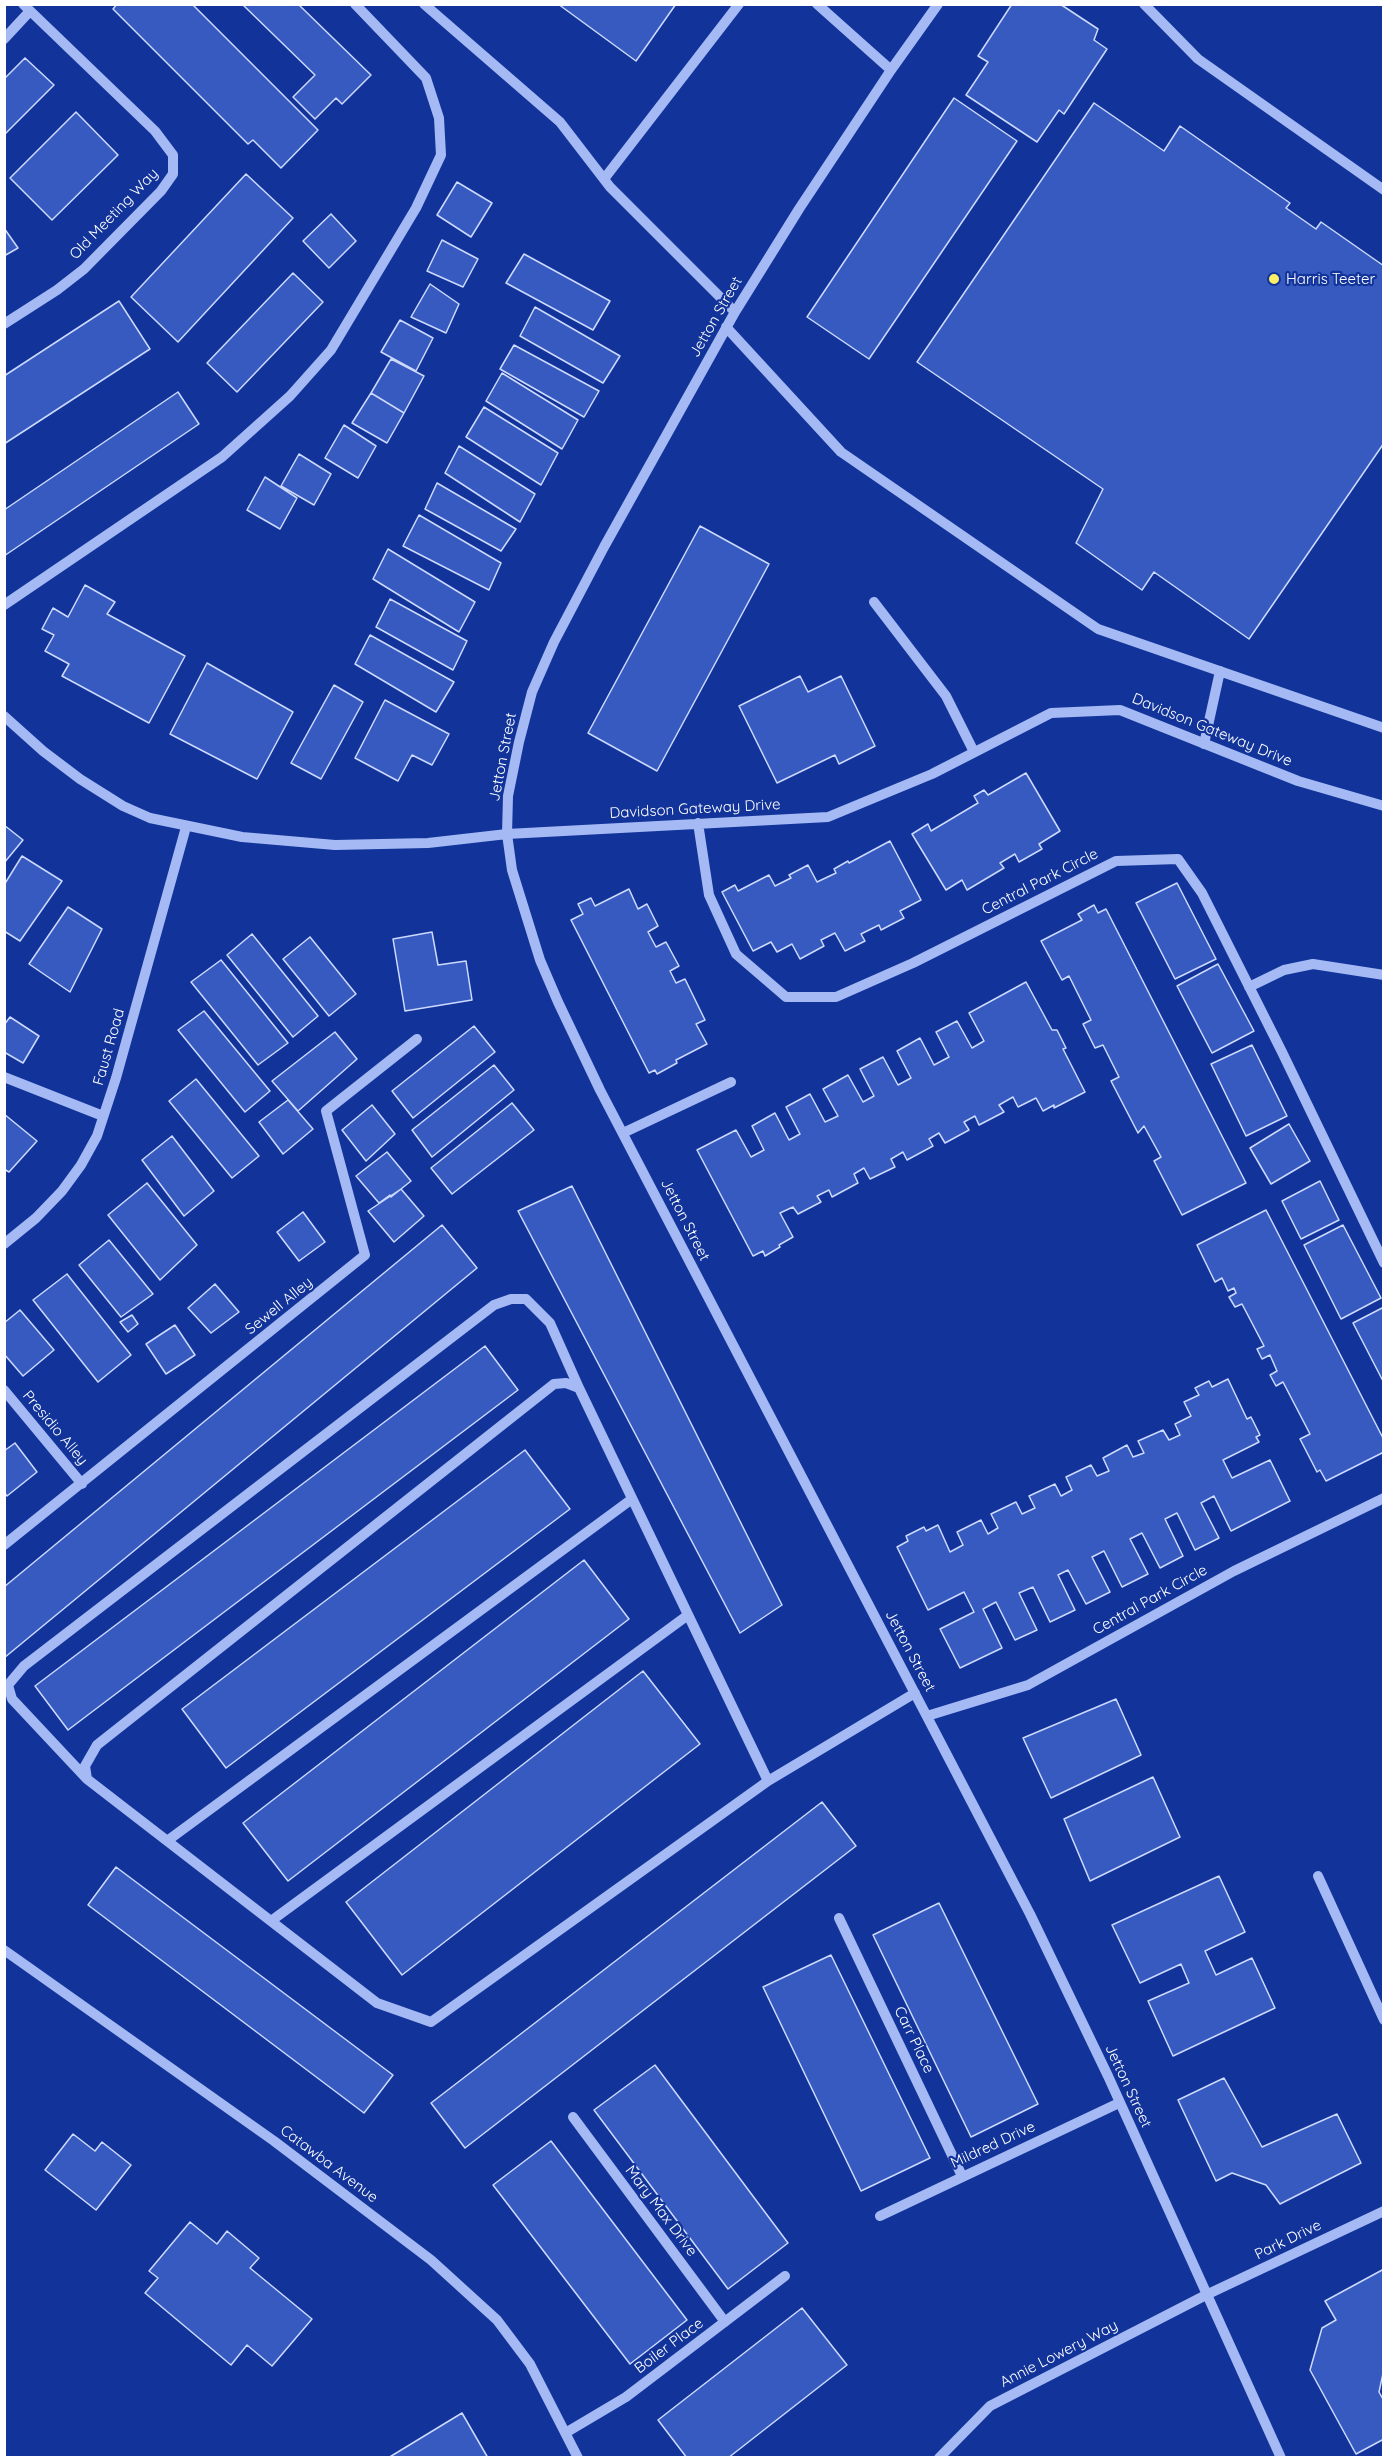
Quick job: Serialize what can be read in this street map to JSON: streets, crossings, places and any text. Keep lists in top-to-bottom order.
{
  "streets": {
    "street": [
      "Old Meeting Way",
      "Jetton Street",
      "Davidson Gateway Drive",
      "Central Park Circle",
      "Faust Road",
      "Sewell Alley",
      "Presidio Alley",
      "Carr Place",
      "Mildred Drive",
      "Catawba Avenue",
      "Mary Max Drive",
      "Park Drive",
      "Boiler Place",
      "Annie Lowery Way"
    ]
  },
  "crossings": [
    ["Jetton Street", "Davidson Gateway Drive"],
    ["Jetton Street", "Central Park Circle"],
    ["Jetton Street", "Mildred Drive"],
    ["Jetton Street", "Park Drive"],
    ["Jetton Street", "Annie Lowery Way"],
    ["Davidson Gateway Drive", "Central Park Circle"],
    ["Davidson Gateway Drive", "Faust Road"],
    ["Sewell Alley", "Presidio Alley"],
    ["Carr Place", "Mildred Drive"],
    ["Catawba Avenue", "Boiler Place"],
    ["Mary Max Drive", "Boiler Place"],
    ["Park Drive", "Annie Lowery Way"]
  ],
  "places": ["Harris Teeter"]
}
